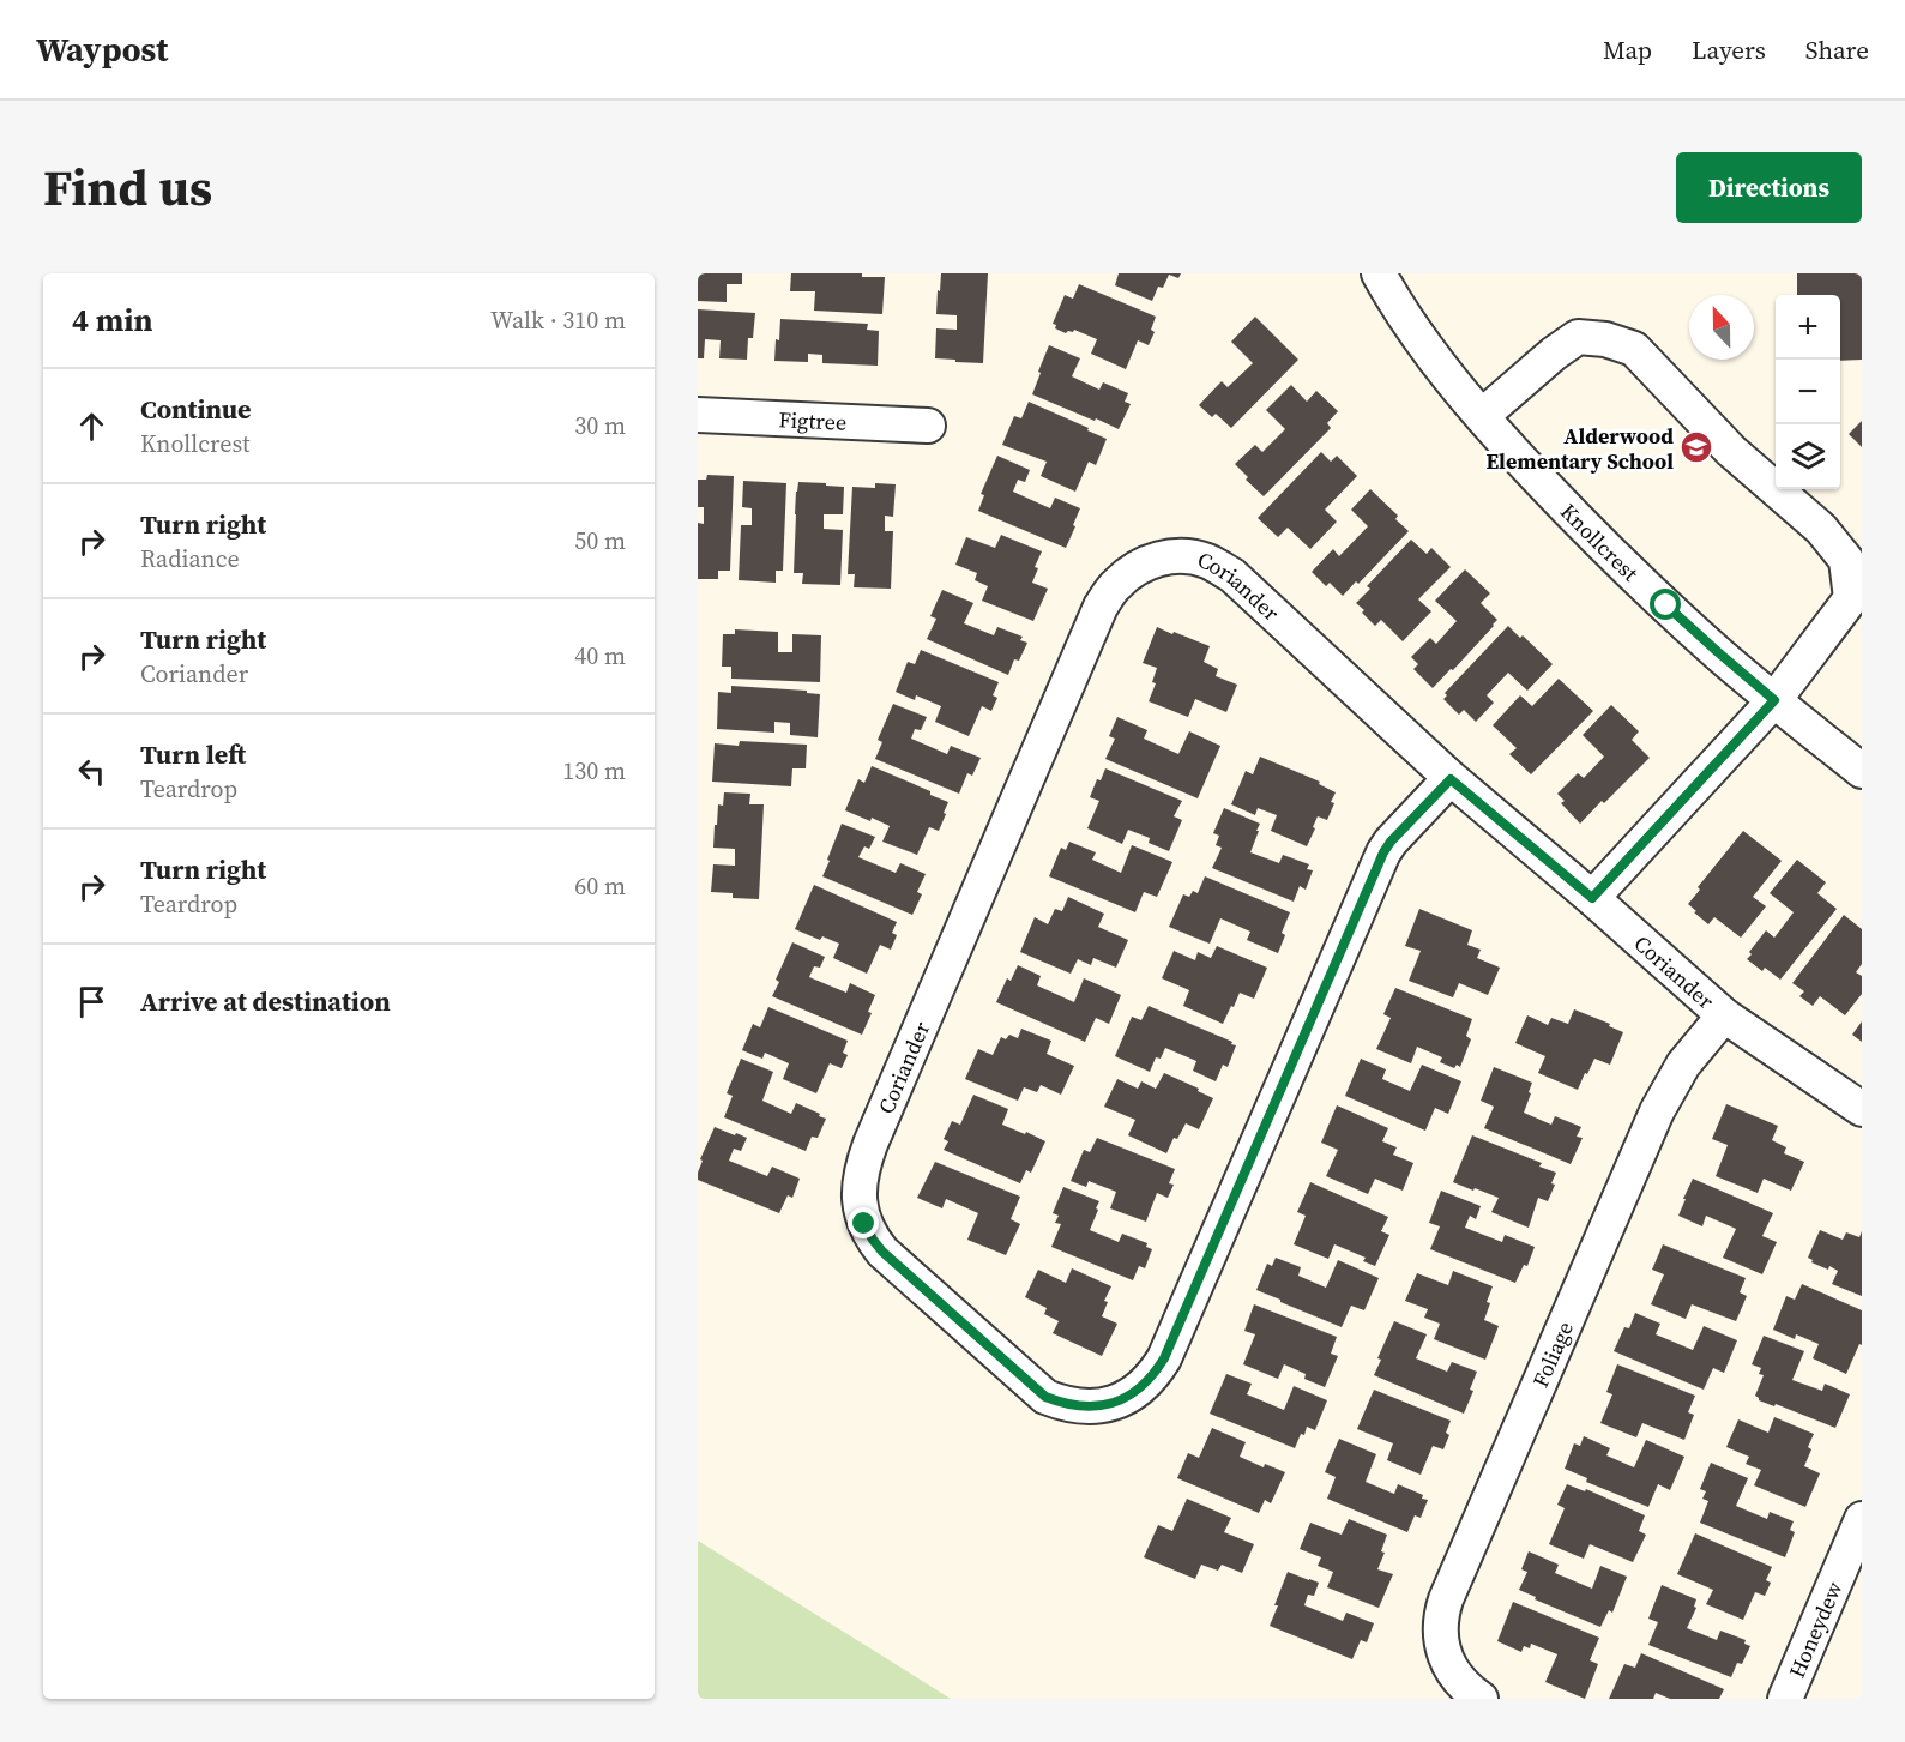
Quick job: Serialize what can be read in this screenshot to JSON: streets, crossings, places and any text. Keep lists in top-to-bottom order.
{
  "streets": {
    "street": [
      "Figtree",
      "Knollcrest",
      "Coriander",
      "Foliage",
      "Honeydew"
    ]
  },
  "crossings": [
    ["Coriander", "Foliage"]
  ],
  "places": {
    "school or university": ["Alderwood Elementary School"]
  },
  "north": "top",
  "page": {
    "header": "Waypost",
    "nav": ["Map", "Layers", "Share"],
    "title": "Find us",
    "buttons": "Directions",
    "heading": ["4 min", "Walk · 310 m"],
    "map_buttons": ["+", "−"],
    "list": [
      ["Continue", "Knollcrest", "30 m"],
      ["Turn right", "Radiance", "50 m"],
      ["Turn right", "Coriander", "40 m"],
      ["Turn left", "Teardrop", "130 m"],
      ["Turn right", "Teardrop", "60 m"],
      "Arrive at destination"
    ]
  }
}
